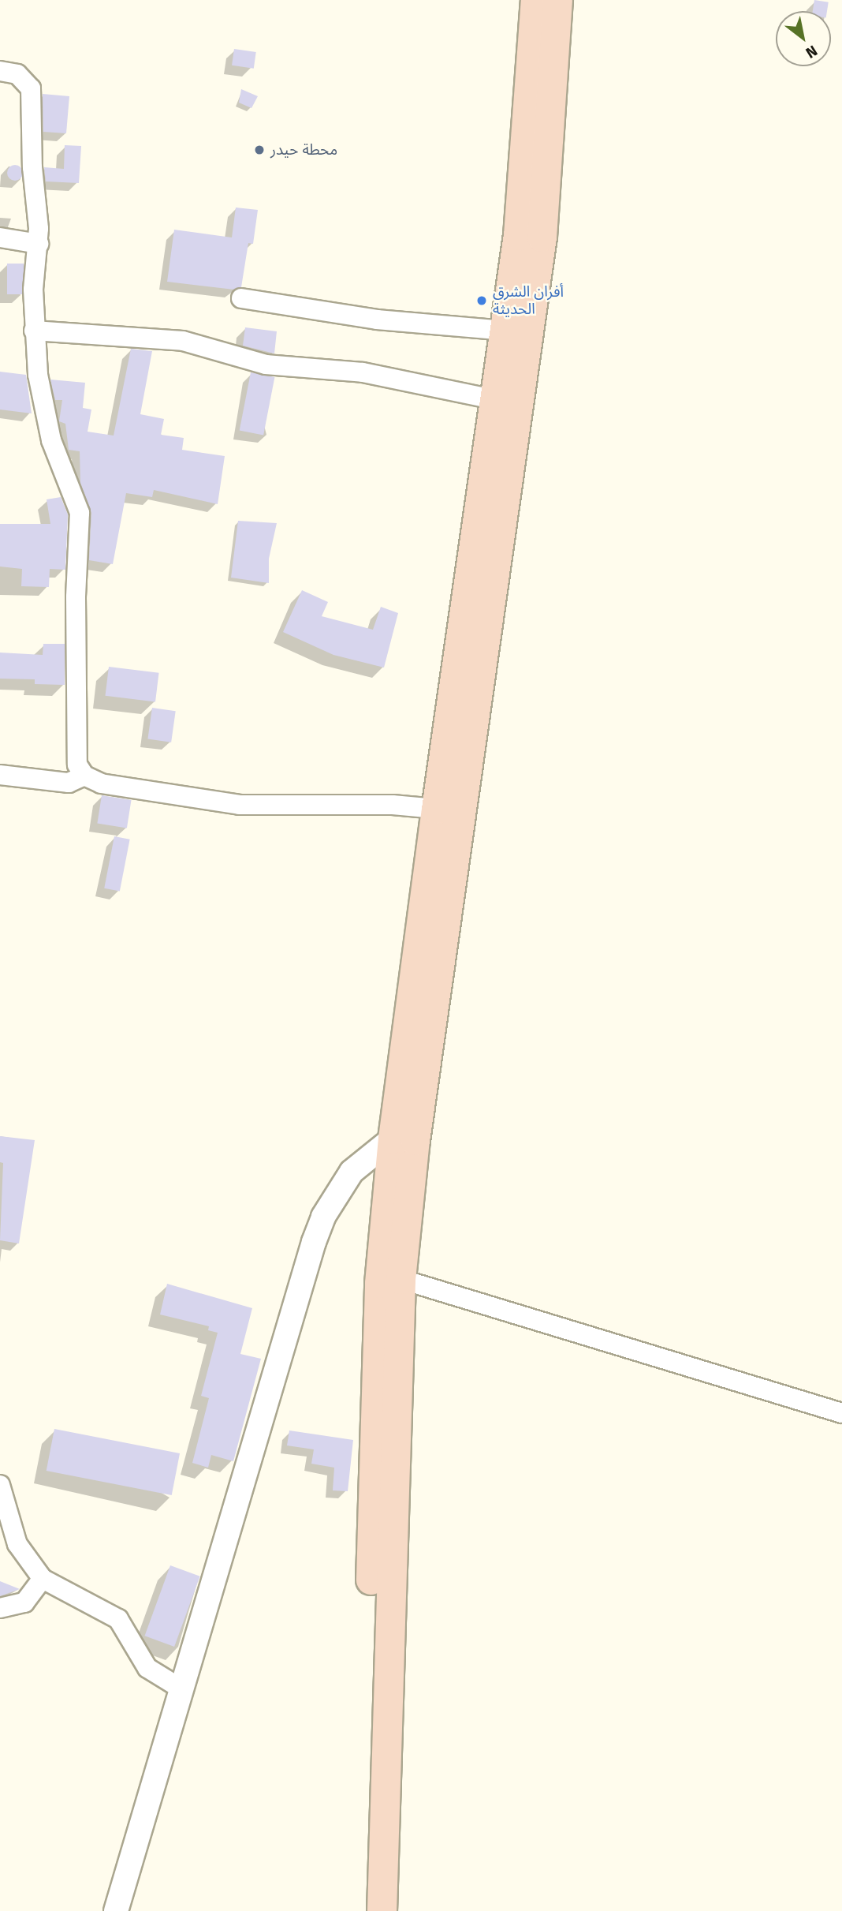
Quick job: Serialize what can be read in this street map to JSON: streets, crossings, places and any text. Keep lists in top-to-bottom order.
{
  "places": ["محطة حيدر", "أفران الشرق الحديثة"],
  "north": "bottom right"
}
